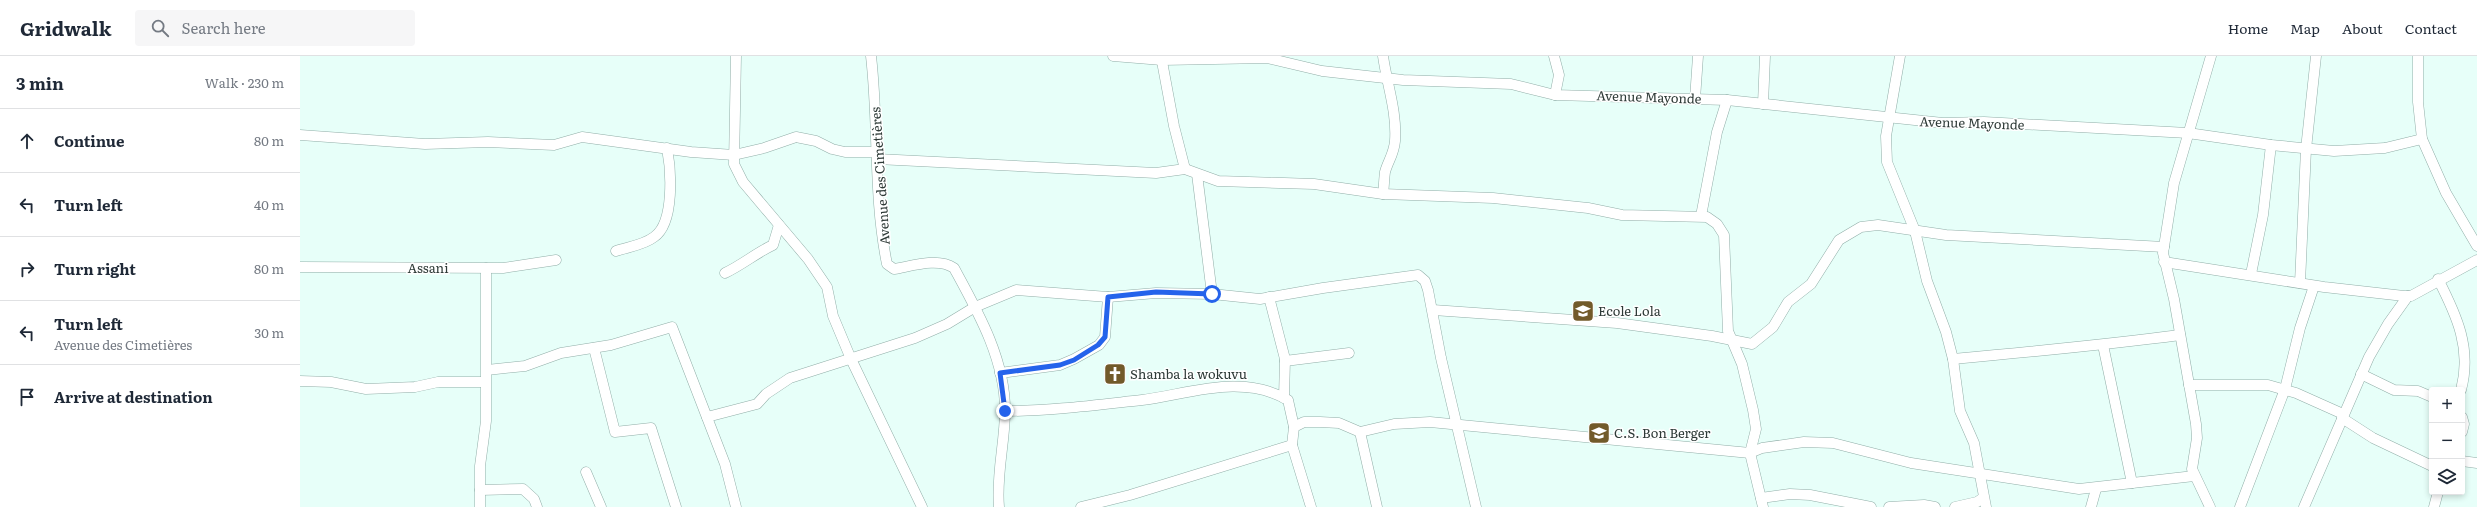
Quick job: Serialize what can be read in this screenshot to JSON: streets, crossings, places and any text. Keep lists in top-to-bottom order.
{
  "streets": {
    "street": ["Avenue Mayonde", "Avenue des Cimetières", "Assani"]
  },
  "places": {
    "school or university": ["Ecole Lola", "C.S. Bon Berger"],
    "church": ["Shamba la wokuvu"]
  },
  "page": {
    "header": "Gridwalk",
    "search": "Search here",
    "nav": [
      "Home",
      "Map",
      "About",
      "Contact"
    ],
    "heading": ["3 min", "Walk · 230 m"],
    "list": [
      ["Continue", "80 m"],
      ["Turn left", "40 m"],
      ["Turn right", "80 m"],
      ["Turn left", "Avenue des Cimetières", "30 m"],
      "Arrive at destination"
    ],
    "map_buttons": ["+", "−"]
  }
}
